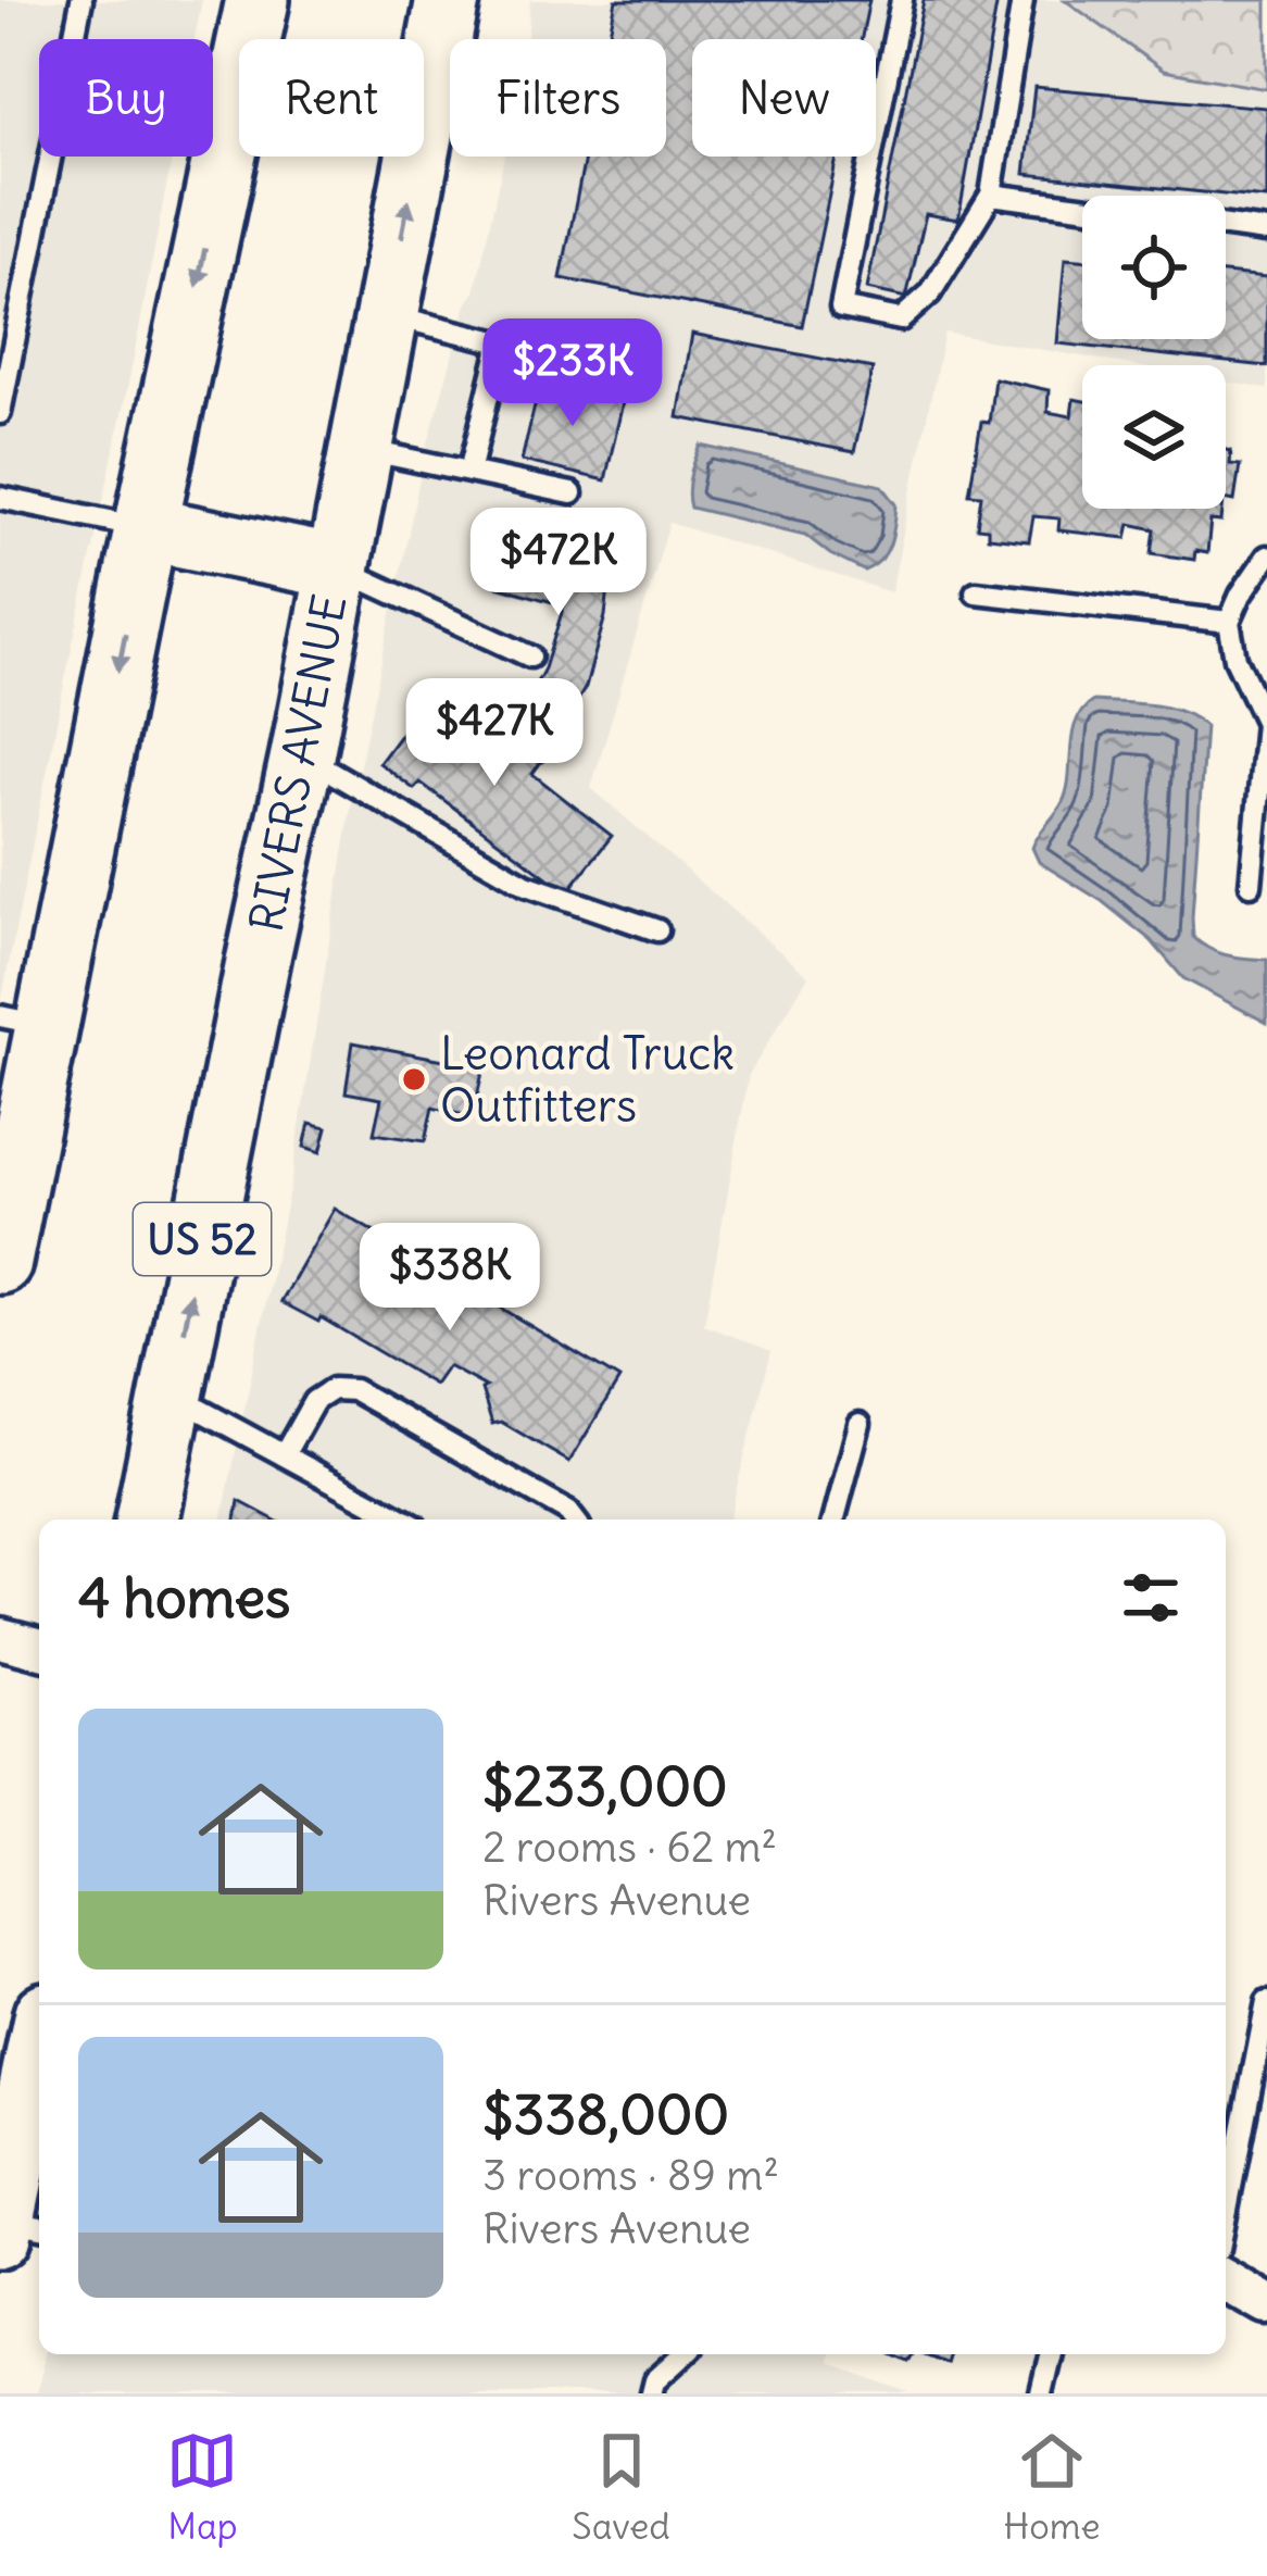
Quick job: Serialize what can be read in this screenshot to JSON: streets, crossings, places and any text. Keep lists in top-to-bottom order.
{
  "streets": {
    "main road": ["RIVERS AVENUE", "US 52"]
  },
  "places": ["Leonard Truck Outfitters"],
  "page": {
    "chip": [
      "Buy",
      "Rent",
      "Filters",
      "New"
    ],
    "price": [
      "$233K",
      "$472K",
      "$427K",
      "$338K"
    ],
    "heading": "4 homes",
    "list": [
      {
        "name": "$233,000",
        "note": "2 rooms · 62 m² · Rivers Avenue"
      },
      {
        "name": "$338,000",
        "note": "3 rooms · 89 m² · Rivers Avenue"
      }
    ],
    "tabs": ["Map", "Saved", "Home"]
  }
}
